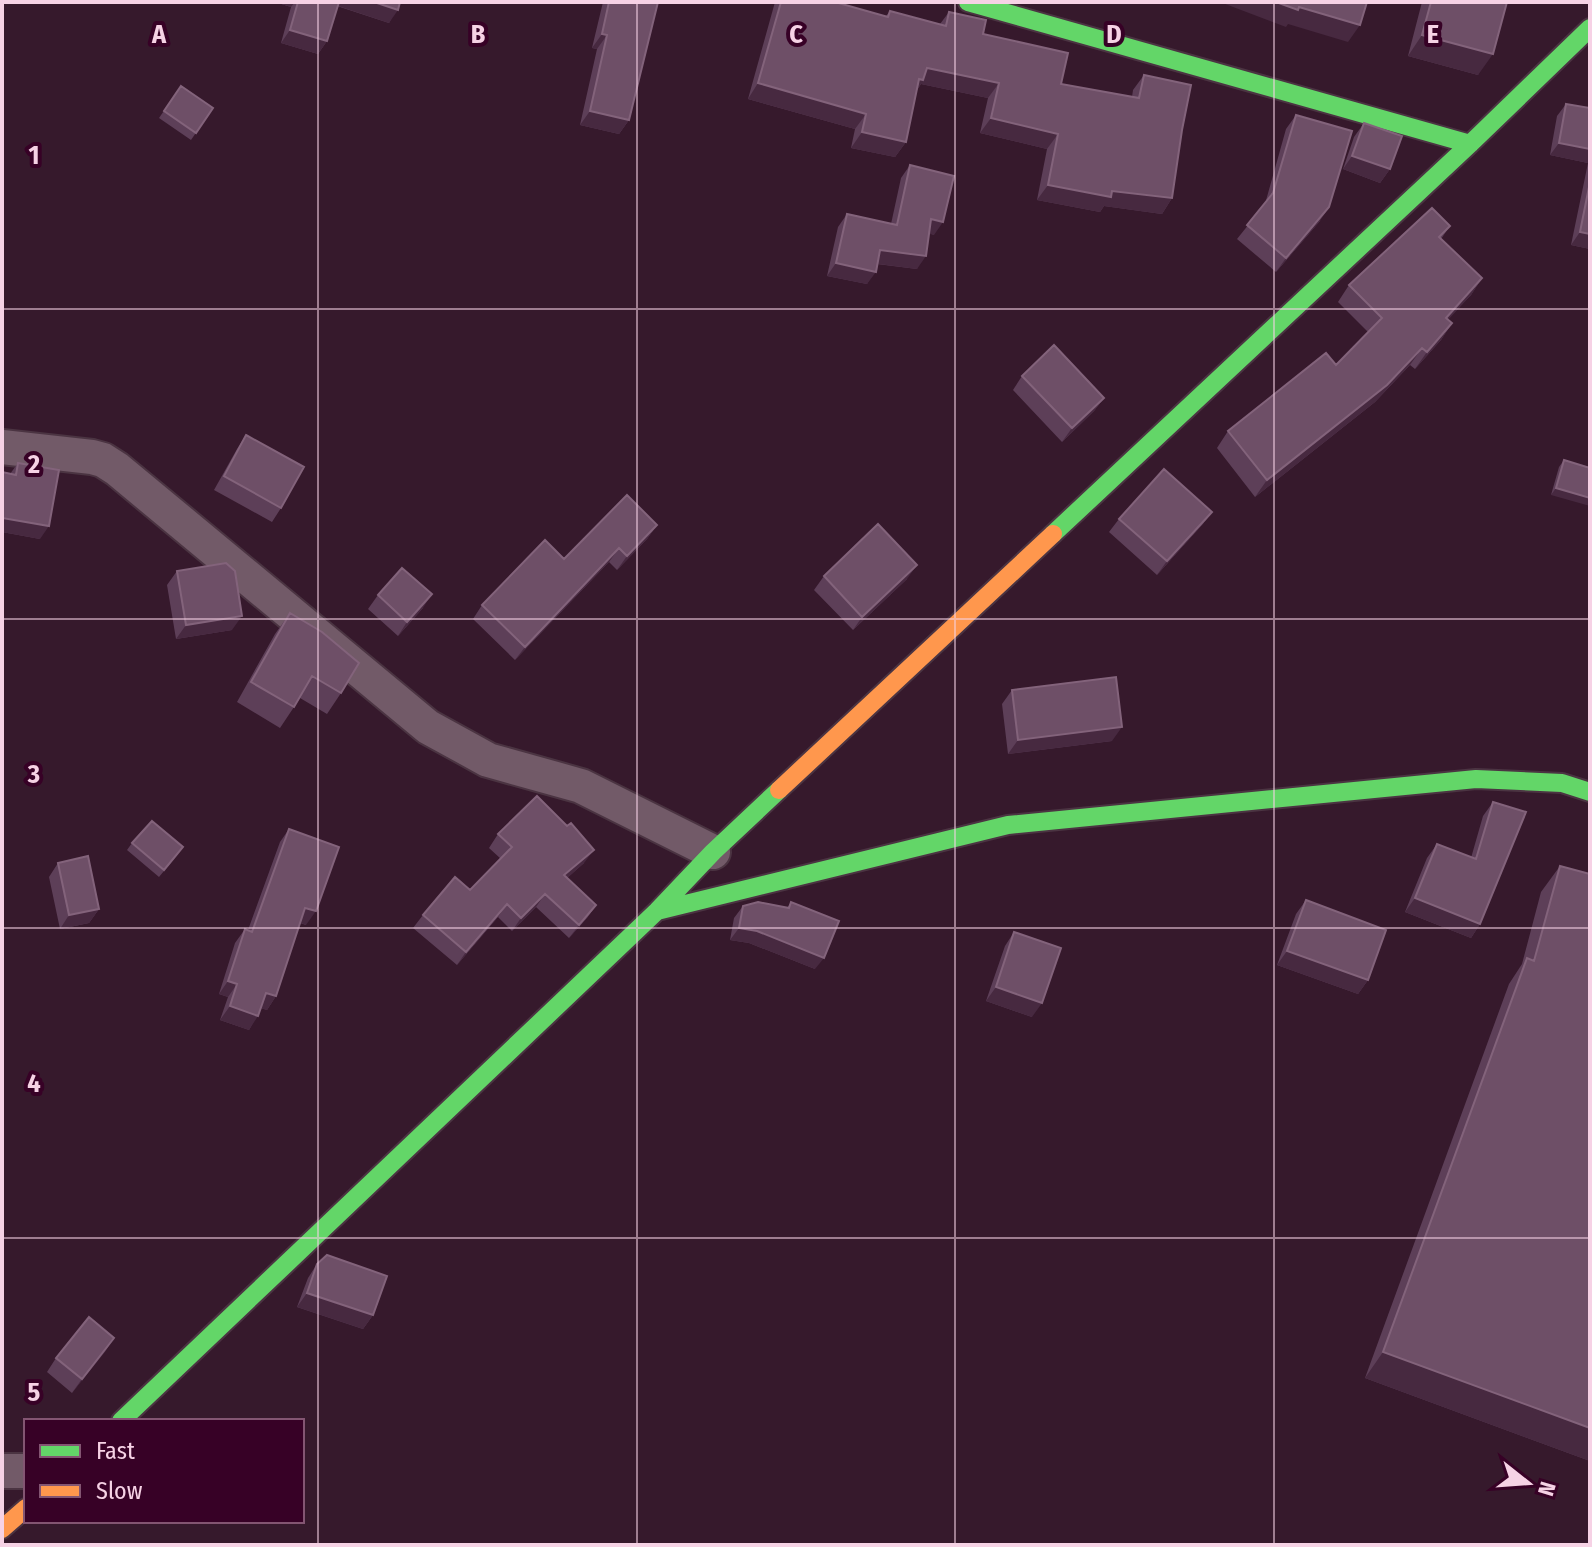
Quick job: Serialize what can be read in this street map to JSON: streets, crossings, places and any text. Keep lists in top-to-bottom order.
{
  "legend": ["Fast", "Slow"],
  "north": "right",
  "grid": {
    "columns": [
      "A",
      "B",
      "C",
      "D",
      "E"
    ],
    "rows": [
      "1",
      "2",
      "3",
      "4",
      "5"
    ]
  }
}
